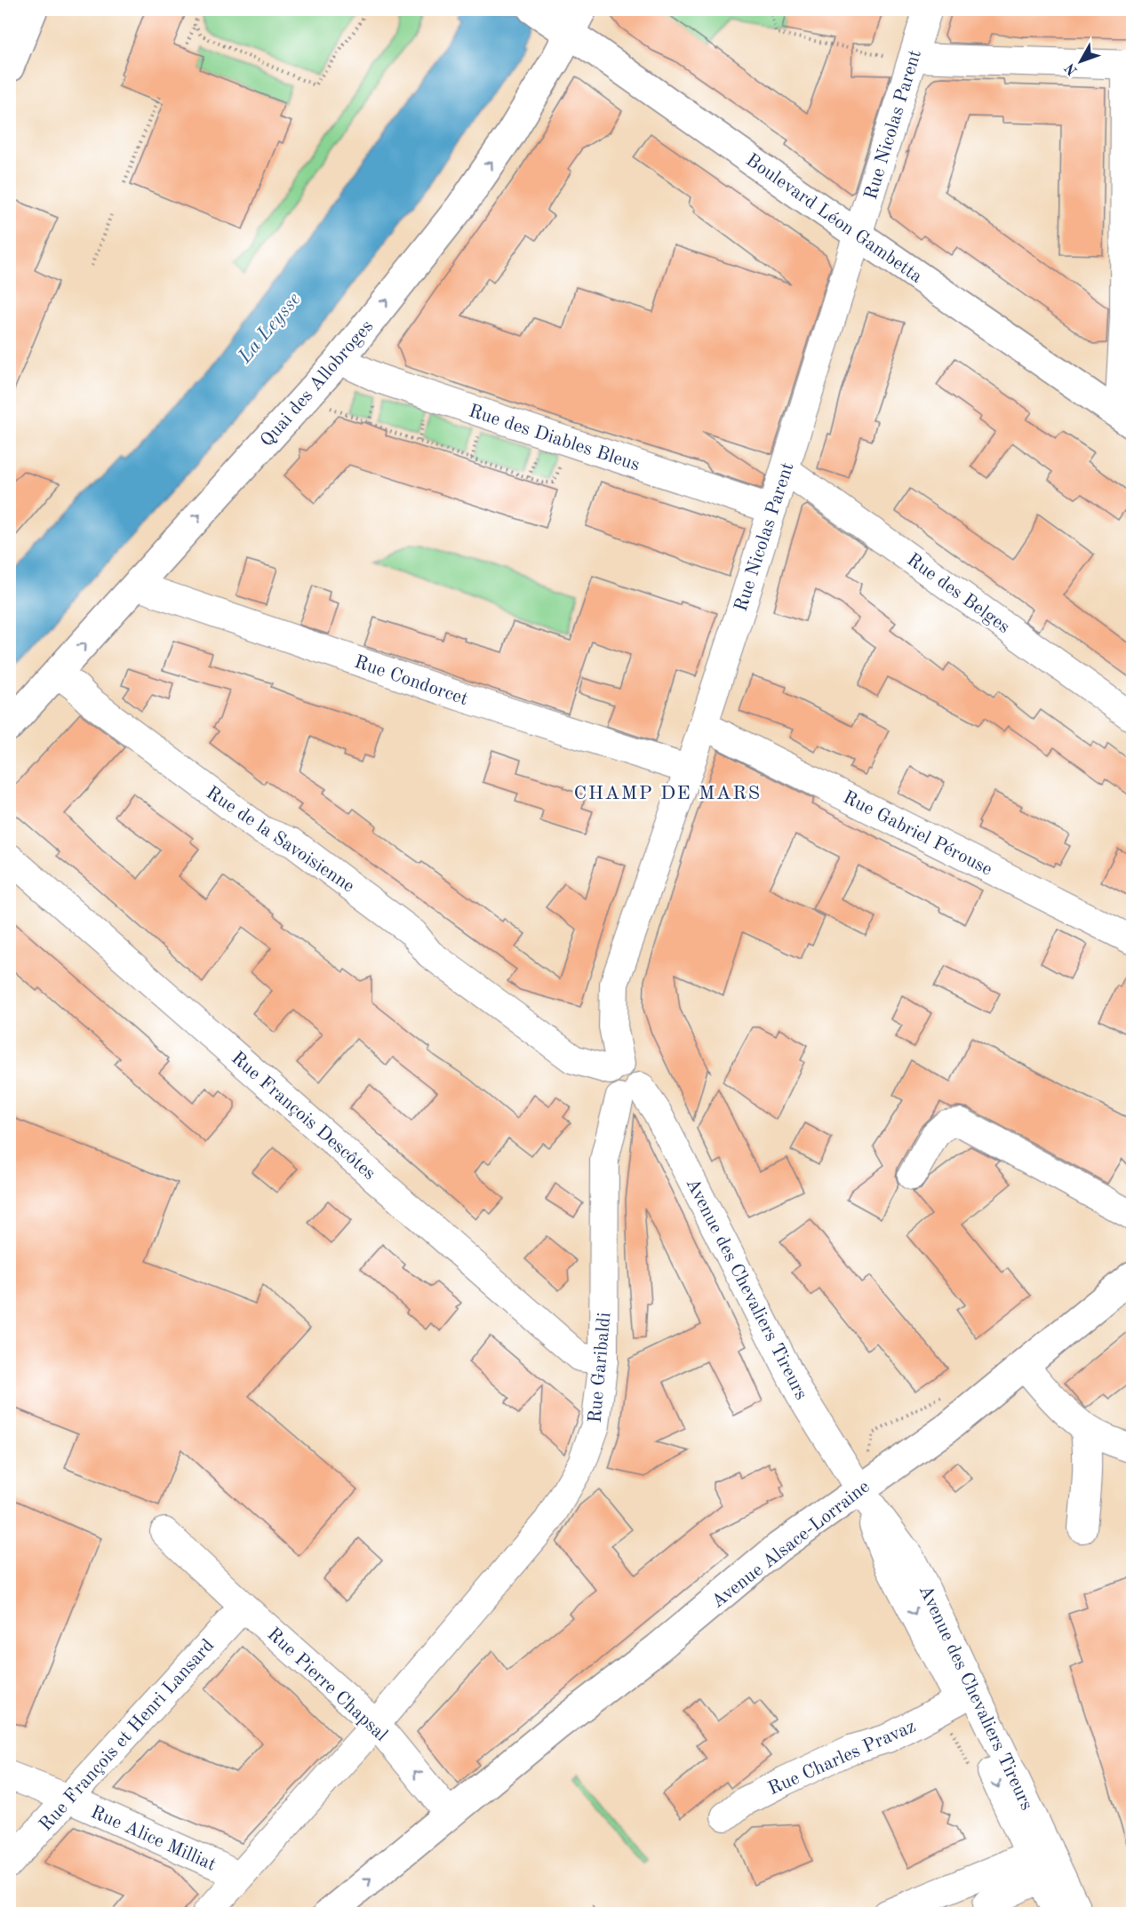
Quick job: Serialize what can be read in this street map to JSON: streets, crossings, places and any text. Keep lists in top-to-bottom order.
{
  "streets": {
    "main road": ["Boulevard Léon Gambetta", "Quai des Allobroges", "Avenue Alsace-Lorraine"],
    "street": [
      "Rue Nicolas Parent",
      "Rue des Diables Bleus",
      "Rue des Belges",
      "Rue Condorcet",
      "Rue Gabriel Pérouse",
      "Rue de la Savoisienne",
      "Rue François Descôtes",
      "Avenue des Chevaliers Tireurs",
      "Rue Garibaldi",
      "Rue Pierre Chapsal",
      "Rue François et Henri Lansard",
      "Rue Charles Pravaz",
      "Rue Alice Milliat"
    ]
  },
  "crossings": [
    ["Rue Nicolas Parent", "Boulevard Léon Gambetta"],
    ["Rue Nicolas Parent", "Rue des Diables Bleus"],
    ["Rue Nicolas Parent", "Rue des Belges"],
    ["Rue Nicolas Parent", "Rue Condorcet"],
    ["Rue Nicolas Parent", "Rue Gabriel Pérouse"],
    ["Rue Nicolas Parent", "Rue de la Savoisienne"],
    ["Rue Nicolas Parent", "Avenue des Chevaliers Tireurs"],
    ["Boulevard Léon Gambetta", "Quai des Allobroges"],
    ["Quai des Allobroges", "Rue des Diables Bleus"],
    ["Quai des Allobroges", "Rue Condorcet"],
    ["Quai des Allobroges", "Rue de la Savoisienne"],
    ["Rue de la Savoisienne", "Avenue des Chevaliers Tireurs"],
    ["Rue François Descôtes", "Rue Garibaldi"],
    ["Avenue des Chevaliers Tireurs", "Rue Garibaldi"],
    ["Avenue des Chevaliers Tireurs", "Avenue Alsace-Lorraine"],
    ["Avenue des Chevaliers Tireurs", "Rue Charles Pravaz"],
    ["Rue Garibaldi", "Rue Pierre Chapsal"],
    ["Rue Garibaldi", "Rue Alice Milliat"],
    ["Avenue Alsace-Lorraine", "Rue Pierre Chapsal"],
    ["Rue Pierre Chapsal", "Rue François et Henri Lansard"],
    ["Rue François et Henri Lansard", "Rue Alice Milliat"]
  ],
  "one_way": ["Quai des Allobroges"],
  "districts": ["CHAMP DE MARS"],
  "water": ["La Leysse"],
  "north": "bottom left"
}
